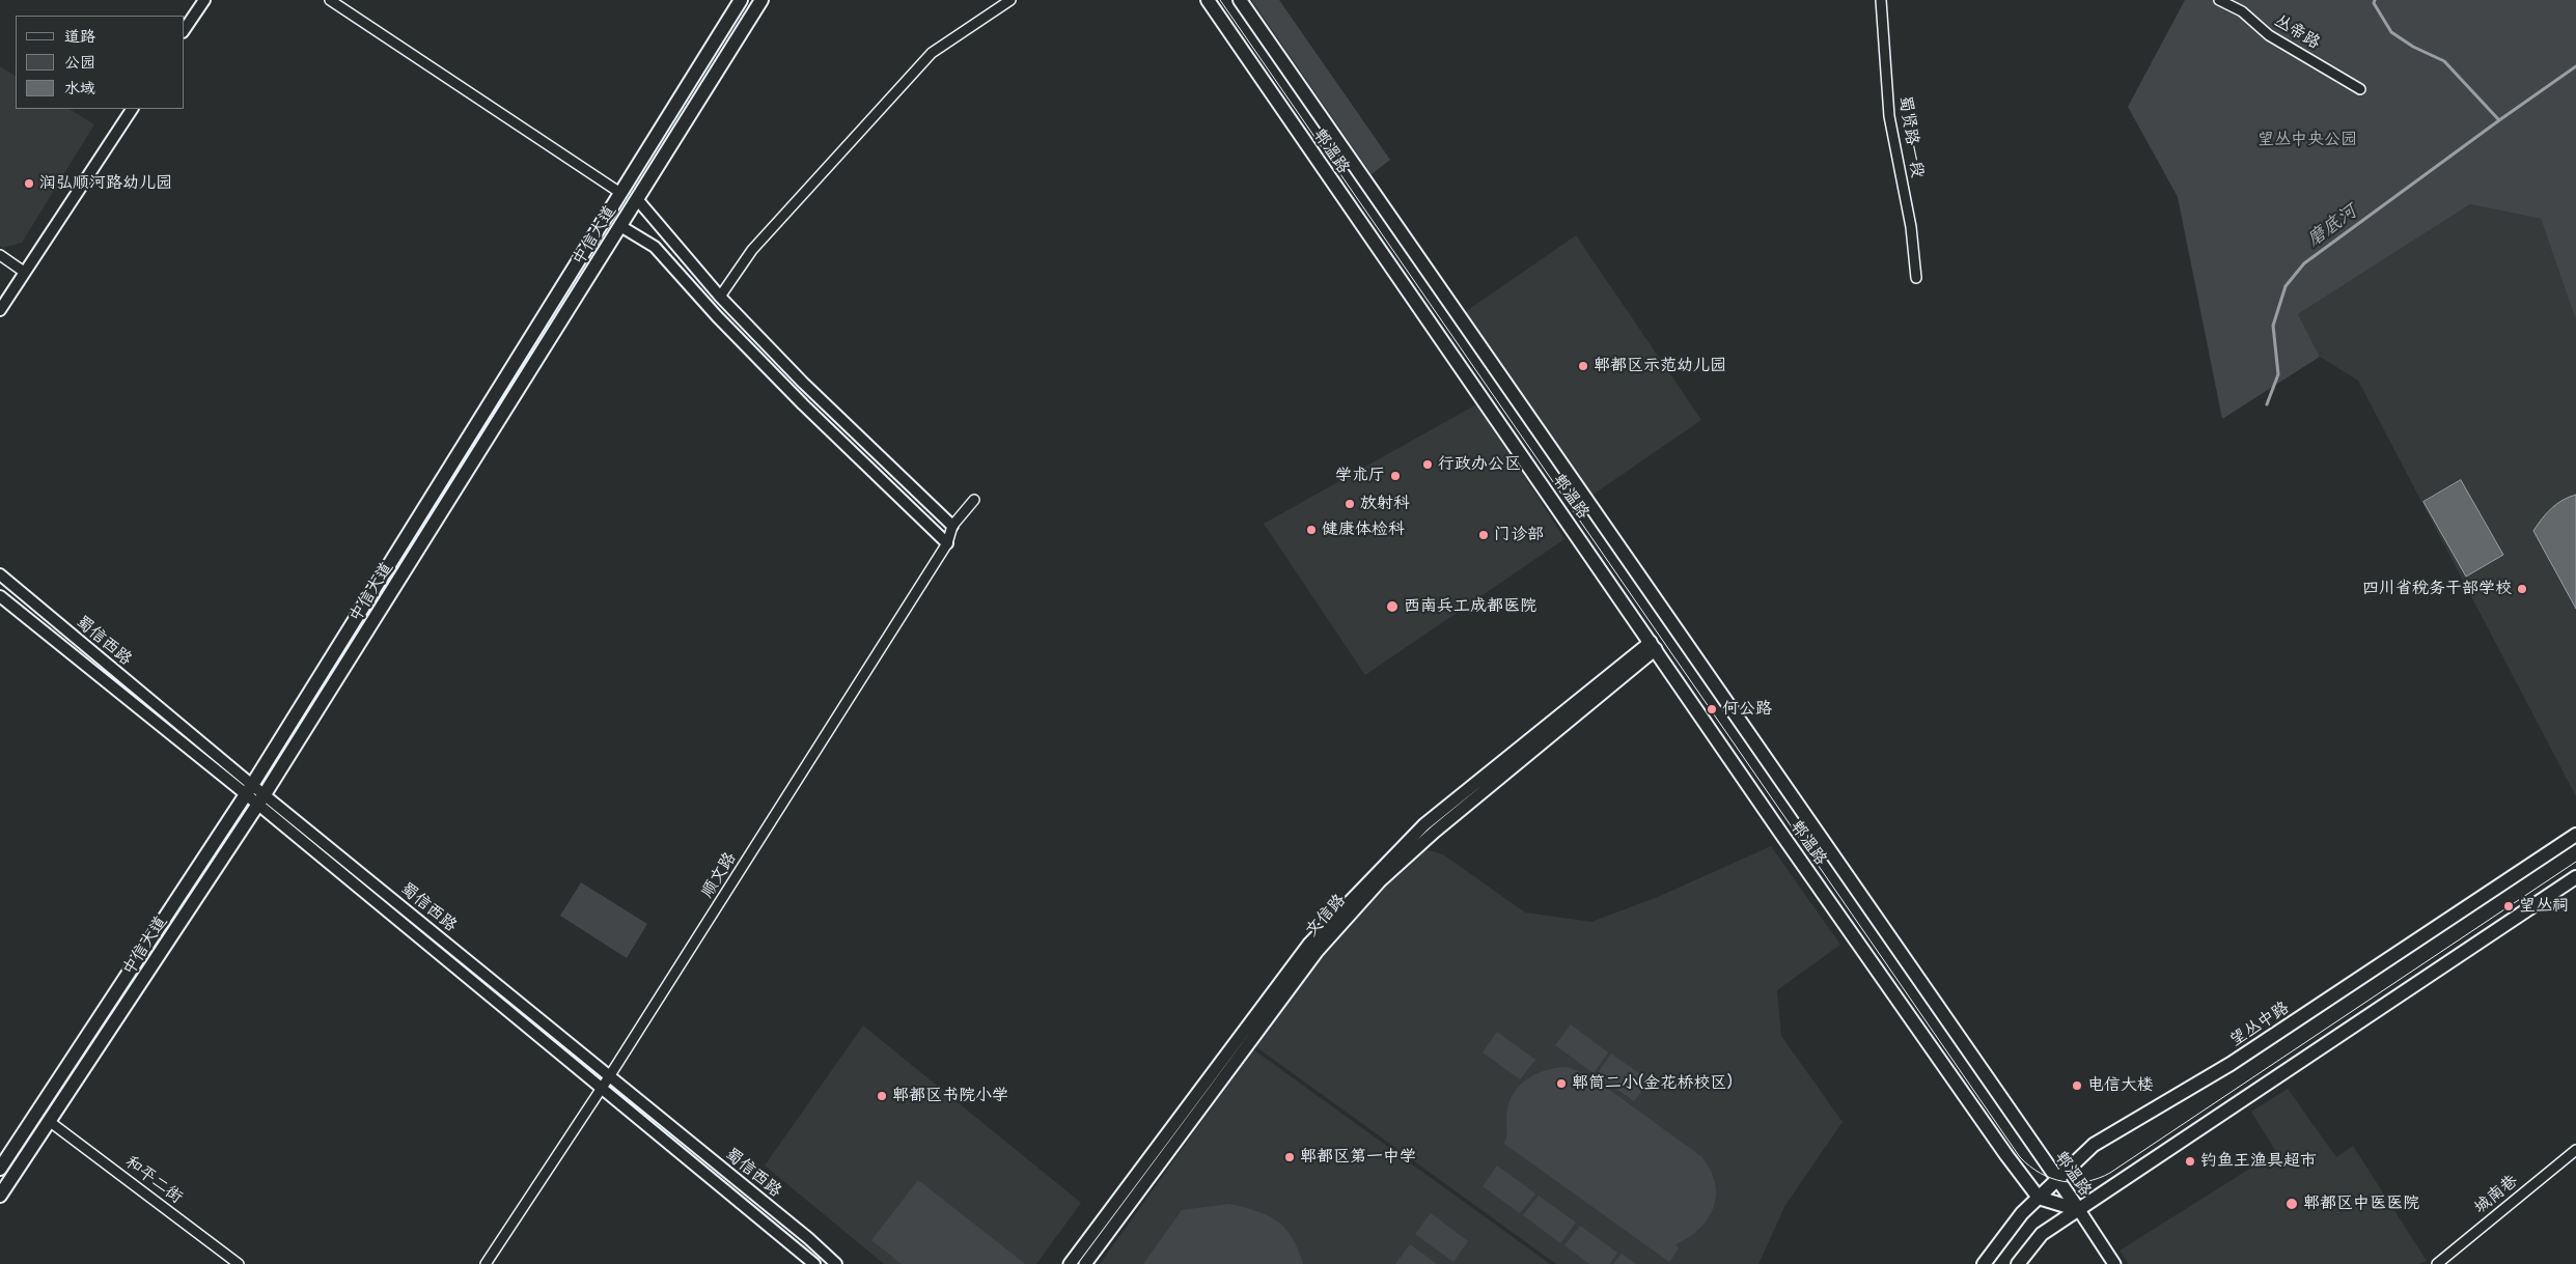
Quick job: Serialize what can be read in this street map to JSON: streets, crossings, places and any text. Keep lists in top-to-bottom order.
{
  "streets": {
    "main road": [
      "郫温路",
      "中信大道",
      "文信路",
      "望丛中路"
    ],
    "street": [
      "丛帝路",
      "蜀贤路一段",
      "蜀信西路",
      "顺文路",
      "和平二街",
      "城南巷"
    ]
  },
  "crossings": [
    ["郫温路", "文信路"],
    ["郫温路", "望丛中路"],
    ["中信大道", "蜀信西路"],
    ["中信大道", "和平二街"],
    ["蜀信西路", "顺文路"]
  ],
  "water": ["磨底河"],
  "parks": ["望丛中央公园"],
  "places": [
    "润弘顺河路幼儿园",
    "郫都区示范幼儿园",
    "行政办公区",
    "学术厅",
    "放射科",
    "健康体检科",
    "门诊部",
    "四川省税务干部学校",
    "西南兵工成都医院",
    "何公路",
    "望丛祠",
    "郫筒二小(金花桥校区)",
    "电信大楼",
    "郫都区书院小学",
    "郫都区第一中学",
    "钓鱼王渔具超市",
    "郫都区中医医院"
  ],
  "legend": ["道路", "公园", "水域"]
}
